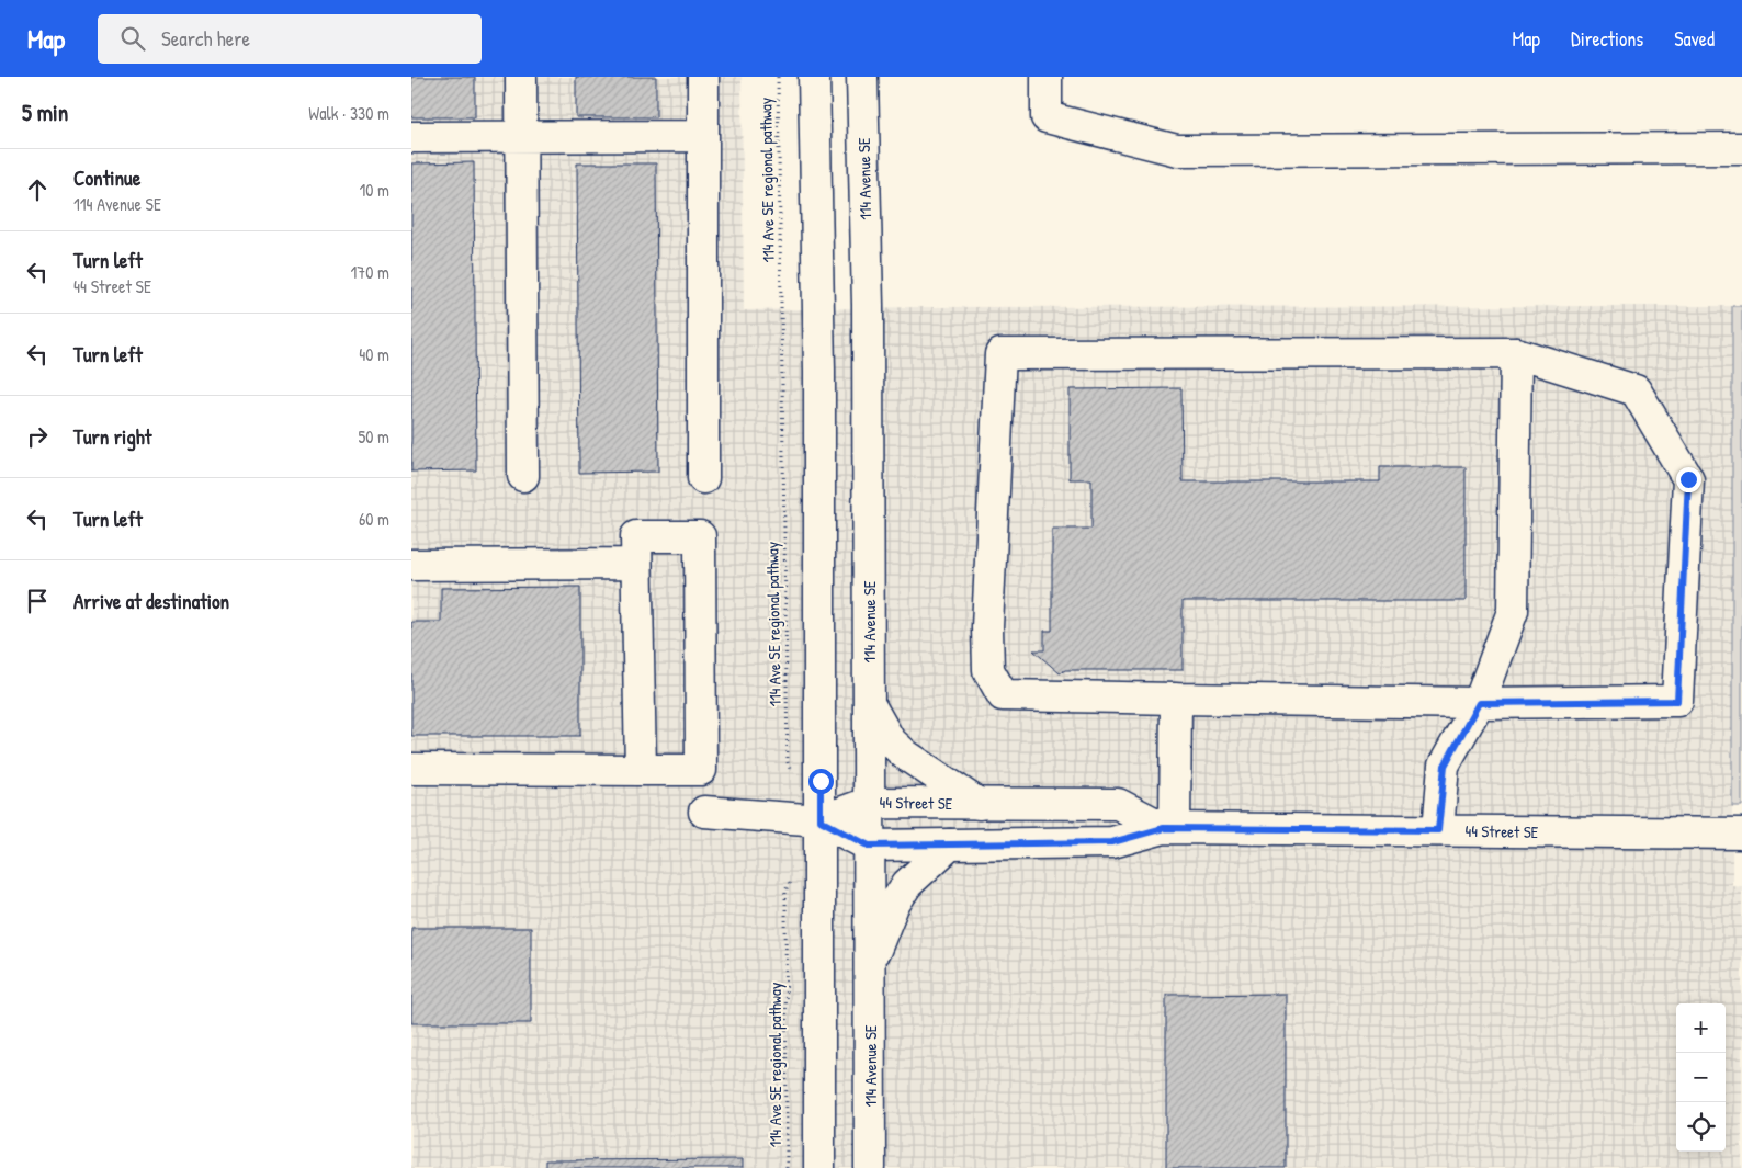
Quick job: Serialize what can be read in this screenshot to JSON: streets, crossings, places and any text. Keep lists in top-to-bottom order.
{
  "streets": {
    "main road": ["114 Avenue SE", "44 Street SE"],
    "path": ["114 Ave SE regional pathway"]
  },
  "crossings": [
    ["114 Avenue SE", "44 Street SE"]
  ],
  "page": {
    "header": "Map",
    "search": "Search here",
    "nav": ["Map", "Directions", "Saved"],
    "heading": ["5 min", "Walk · 330 m"],
    "list": [
      ["Continue", "114 Avenue SE", "10 m"],
      ["Turn left", "44 Street SE", "170 m"],
      ["Turn left", "40 m"],
      ["Turn right", "50 m"],
      ["Turn left", "60 m"],
      "Arrive at destination"
    ],
    "map_buttons": ["+", "−"]
  }
}
